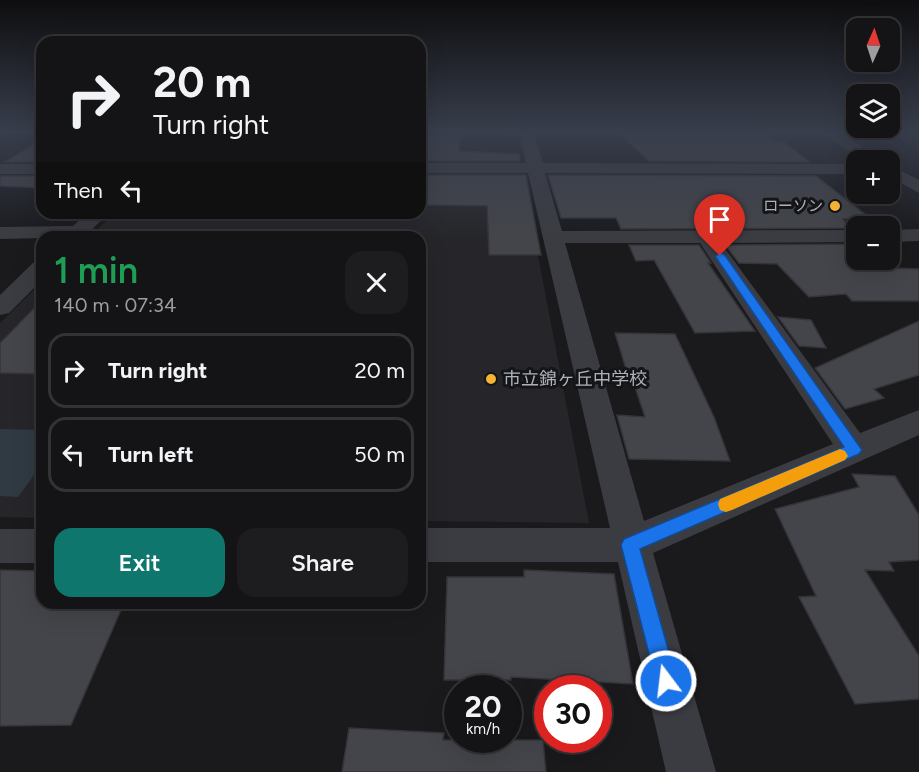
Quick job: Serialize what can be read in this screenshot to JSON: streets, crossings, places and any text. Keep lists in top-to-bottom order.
{
  "places": ["ローソン", "市立錦ヶ丘中学校"],
  "north": "top",
  "page": {
    "map_buttons": ["+", "−"],
    "turn": ["20 m", "Turn right"],
    "then": "Then",
    "heading": ["1 min", "140 m · 07:34"],
    "list": [
      {
        "name": "Turn right",
        "value": "20 m"
      },
      {
        "name": "Turn left",
        "value": "50 m"
      }
    ],
    "buttons": ["Exit", "Share"],
    "speed": "20 km/h",
    "limit": "30"
  }
}
